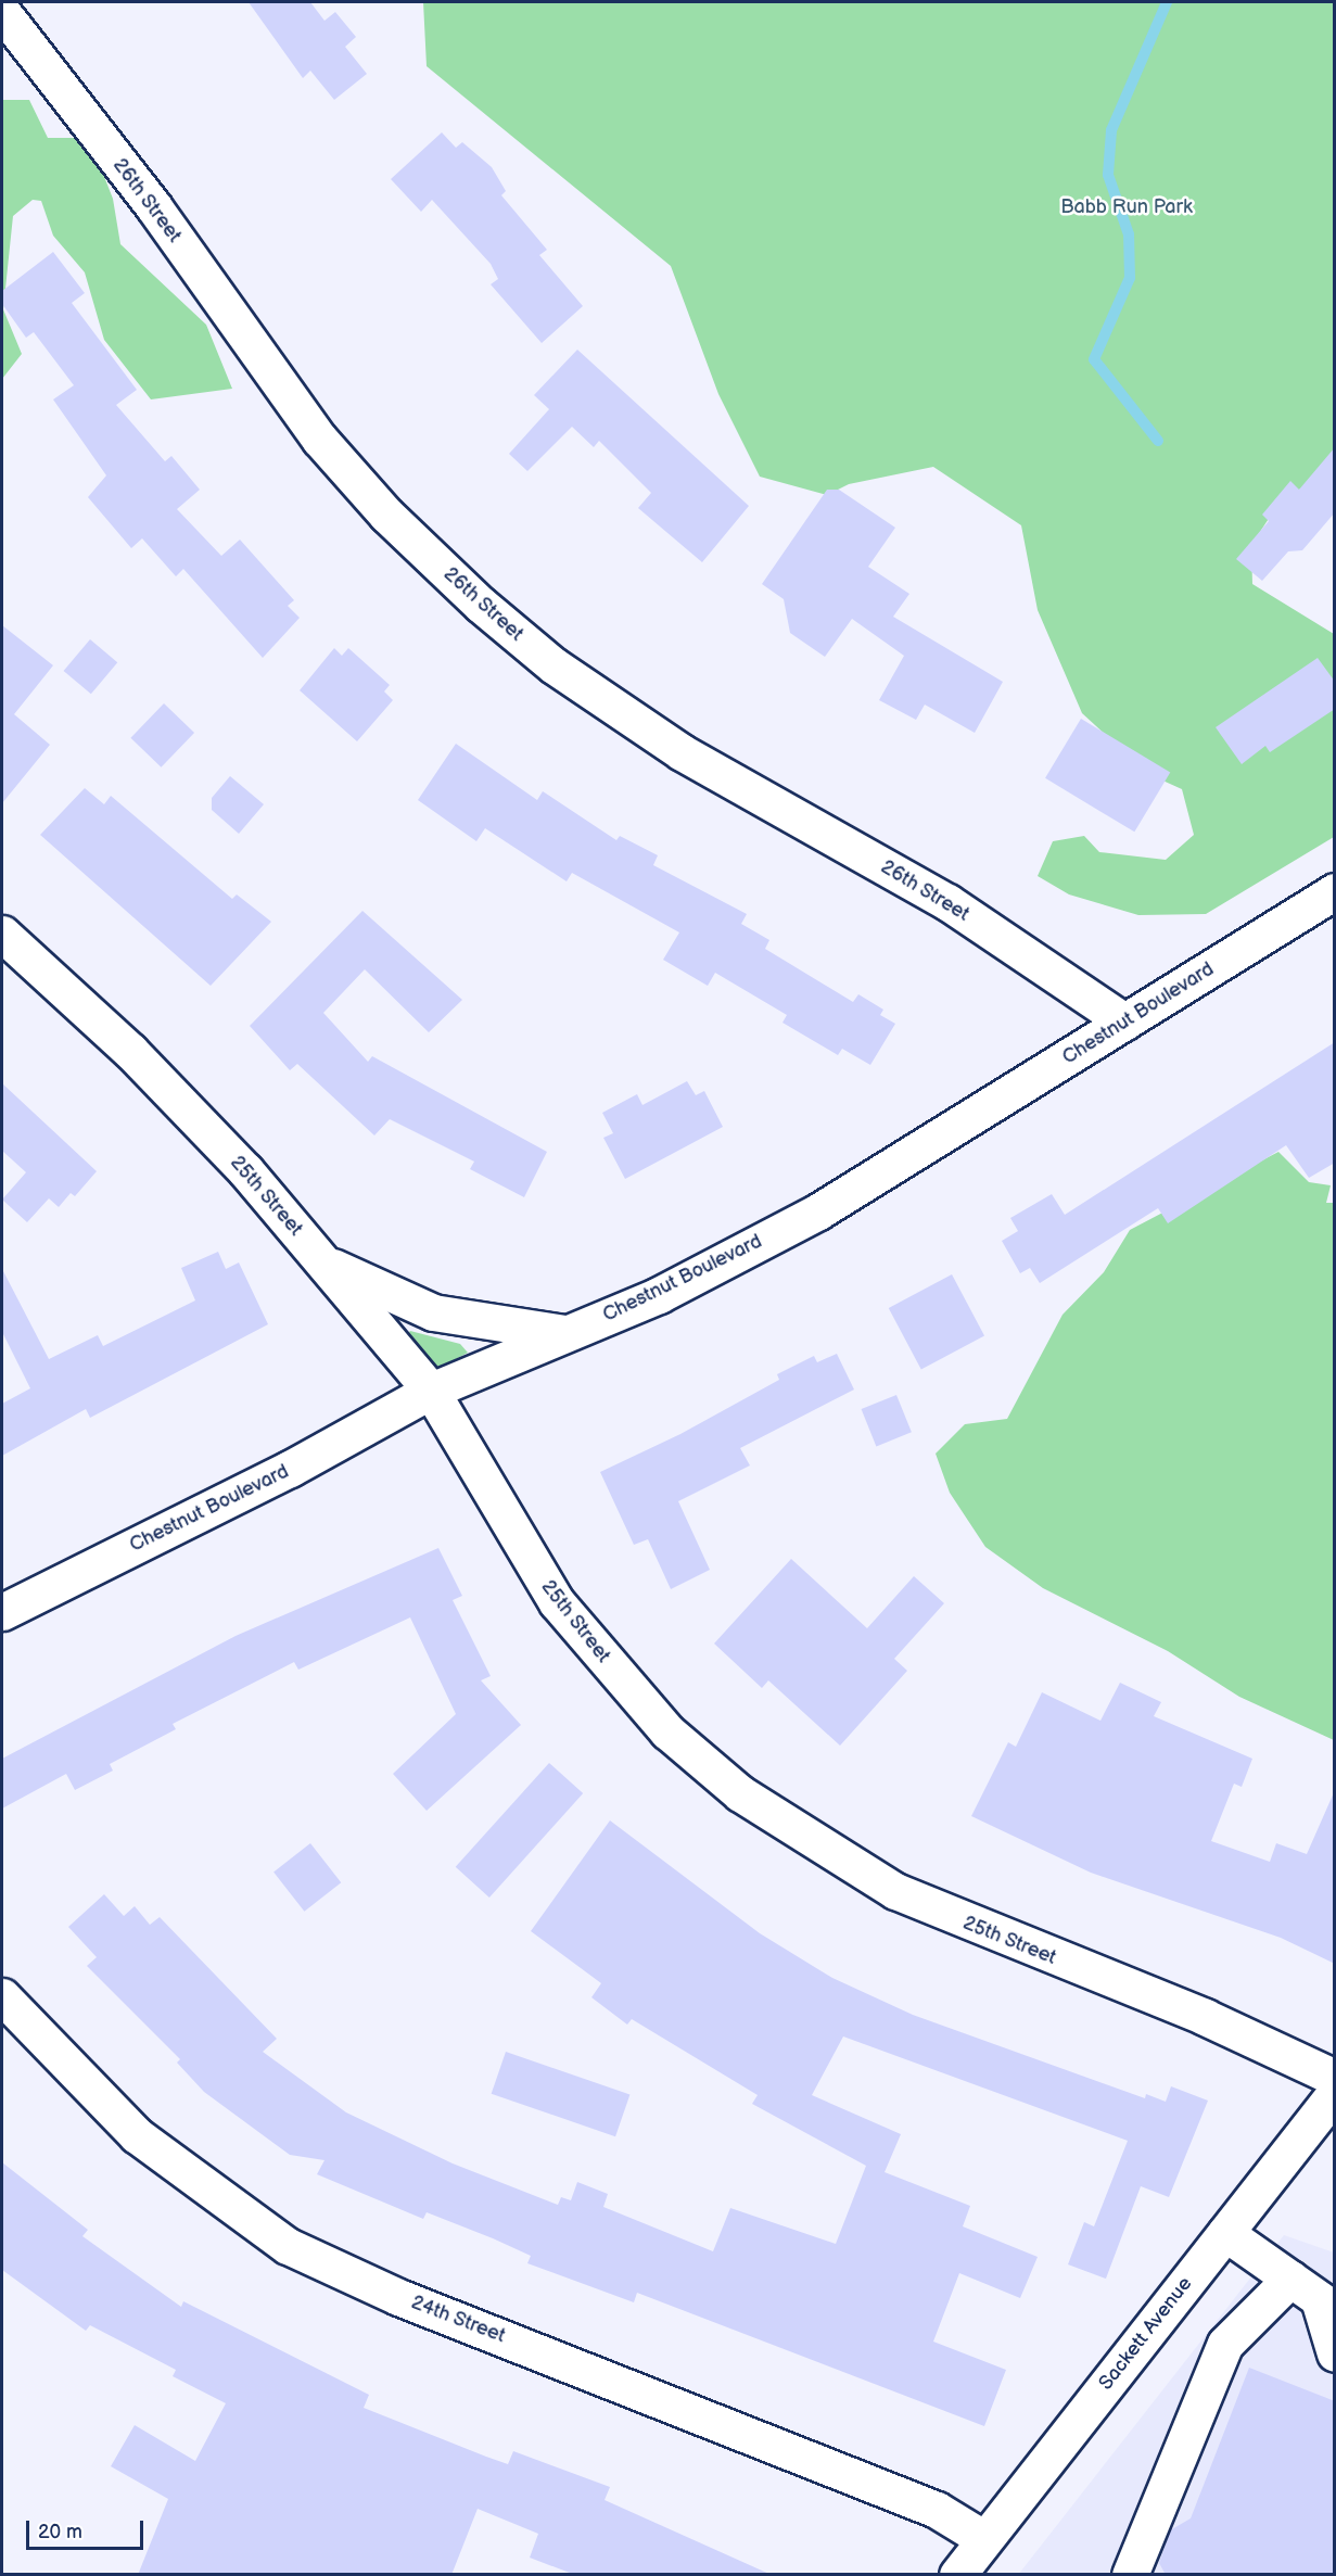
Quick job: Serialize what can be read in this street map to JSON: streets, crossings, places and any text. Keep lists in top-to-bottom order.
{
  "streets": {
    "street": [
      "26th Street",
      "Chestnut Boulevard",
      "25th Street",
      "24th Street",
      "Sackett Avenue"
    ]
  },
  "crossings": [
    ["26th Street", "Chestnut Boulevard"],
    ["Chestnut Boulevard", "25th Street"],
    ["24th Street", "Sackett Avenue"]
  ],
  "parks": ["Babb Run Park"],
  "scale_bar": "20 m"
}
